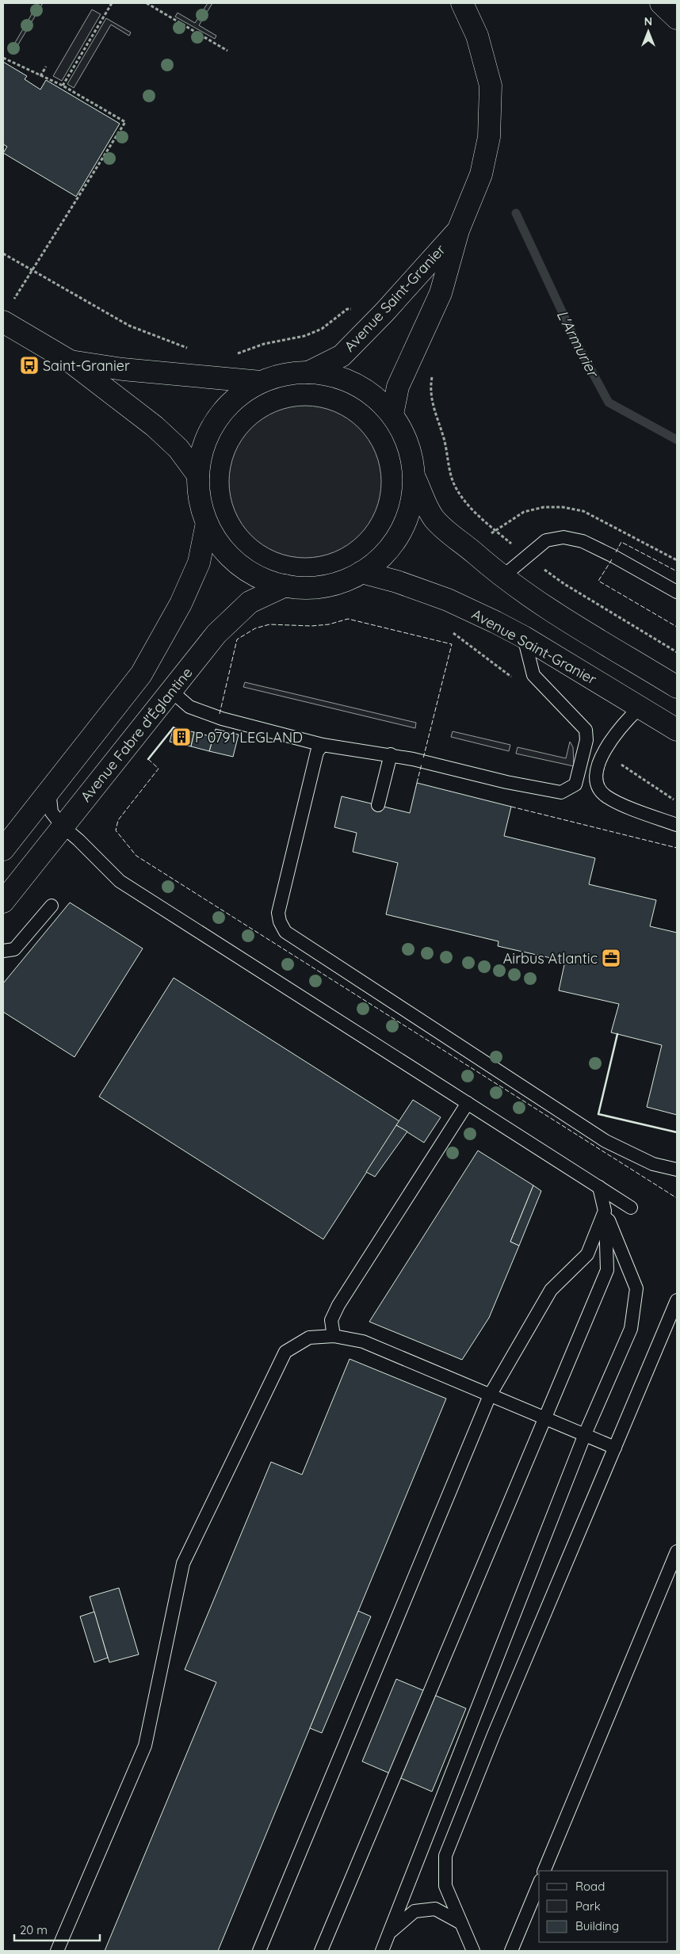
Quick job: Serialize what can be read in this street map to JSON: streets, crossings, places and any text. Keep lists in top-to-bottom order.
{
  "streets": {
    "street": ["Avenue Saint-Granier", "Avenue Fabre d'Églantine"]
  },
  "water": ["L'Armurier"],
  "places": {
    "bus stop": ["Saint-Granier"],
    "building": ["P 0791 LEGLAND"],
    "office": ["Airbus Atlantic"]
  },
  "legend": ["Road", "Park", "Building"],
  "scale_bar": "20 m",
  "north": "top"
}
